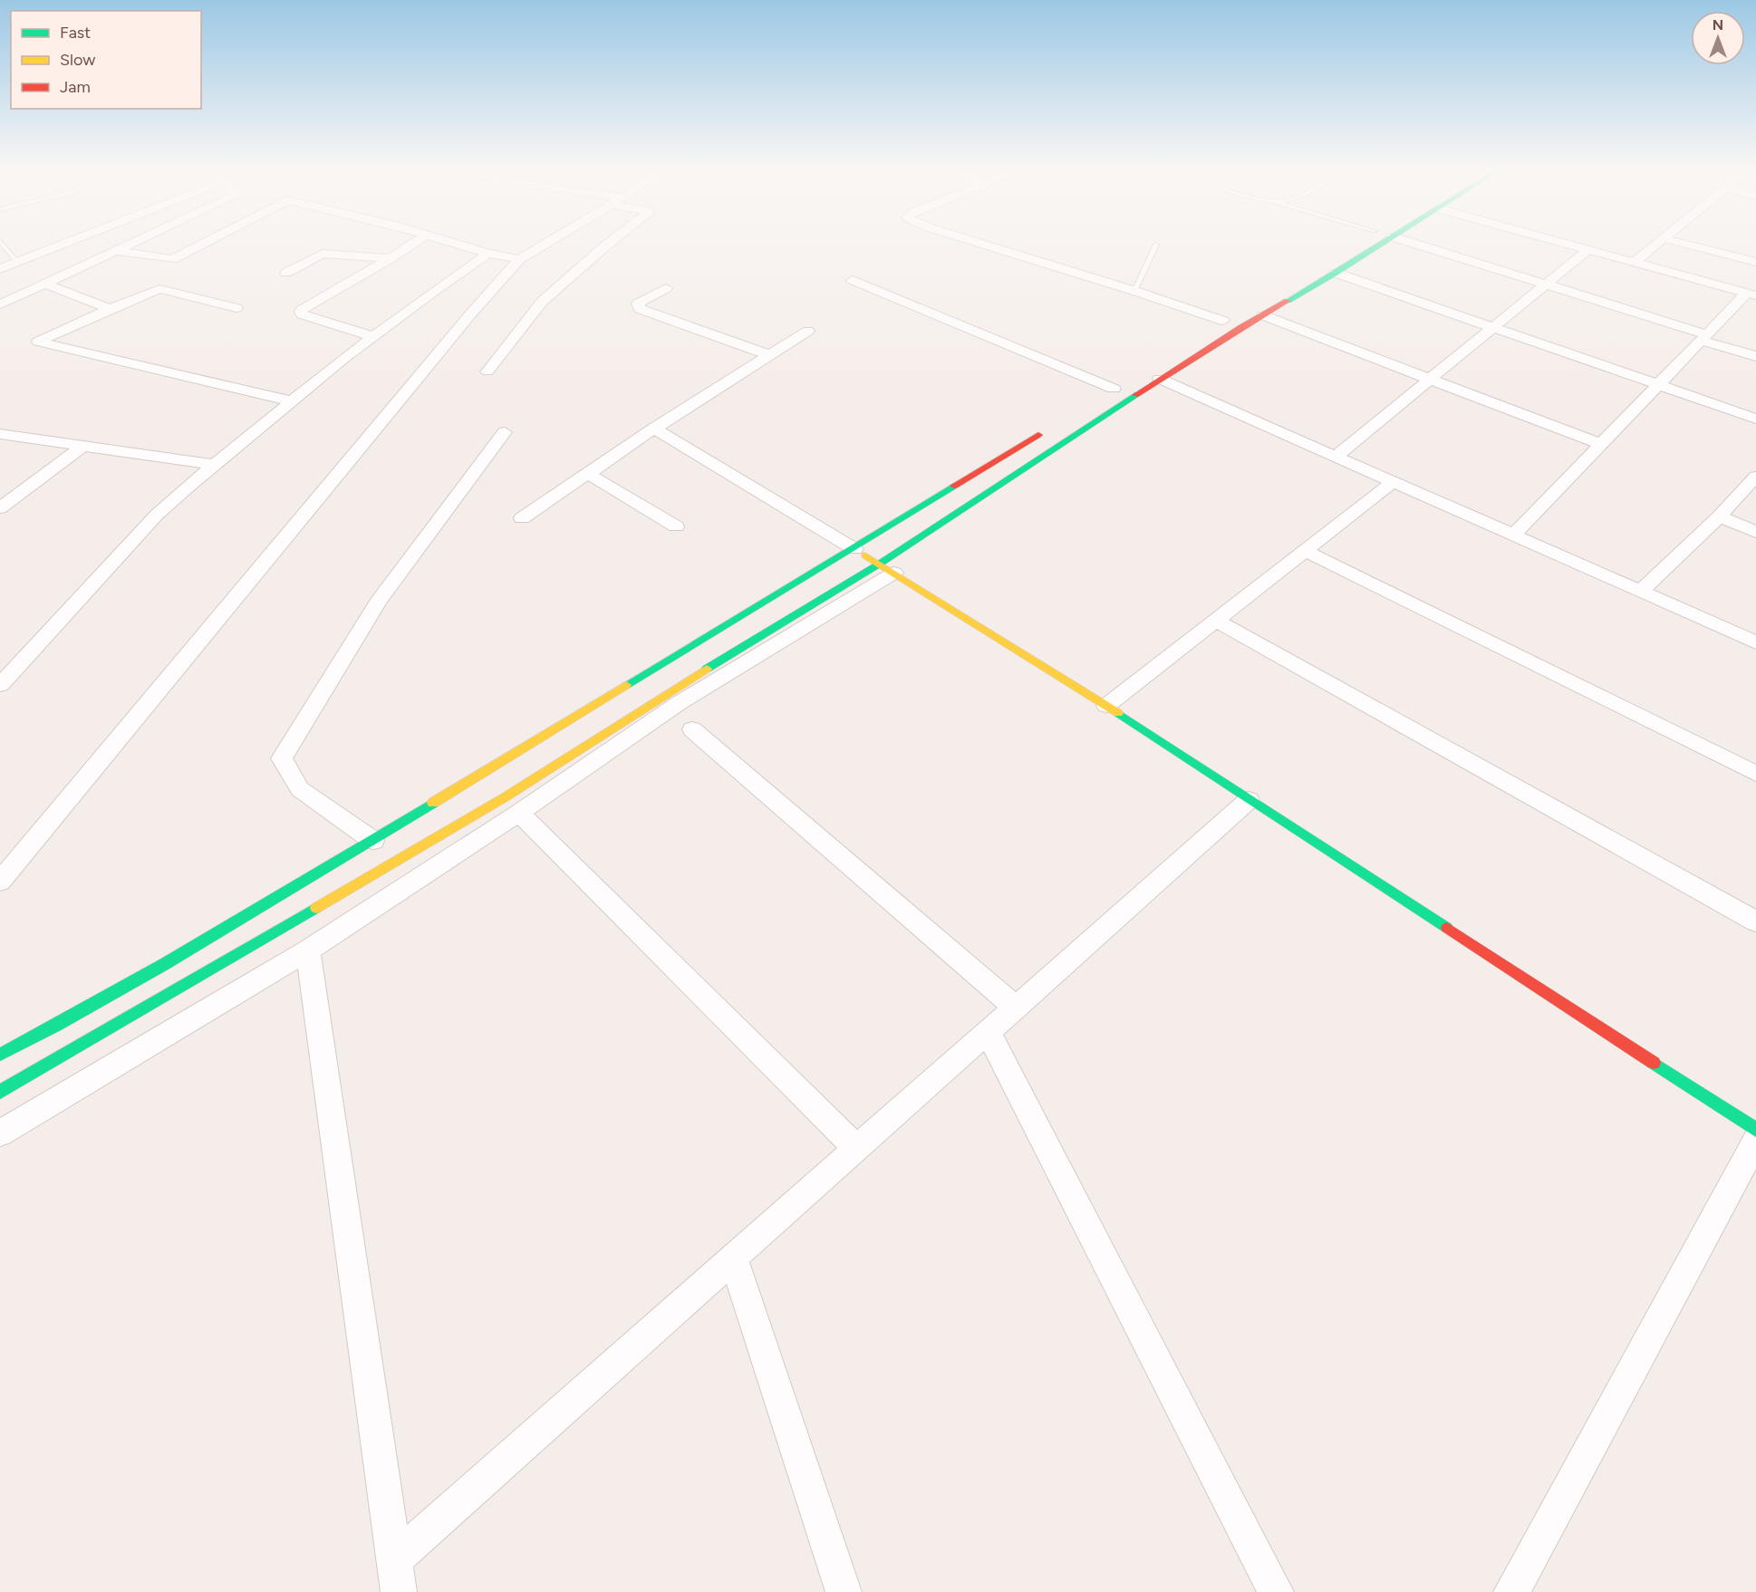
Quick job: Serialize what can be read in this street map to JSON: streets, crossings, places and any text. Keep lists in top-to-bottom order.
{
  "legend": ["Fast", "Slow", "Jam"],
  "north": "top"
}
